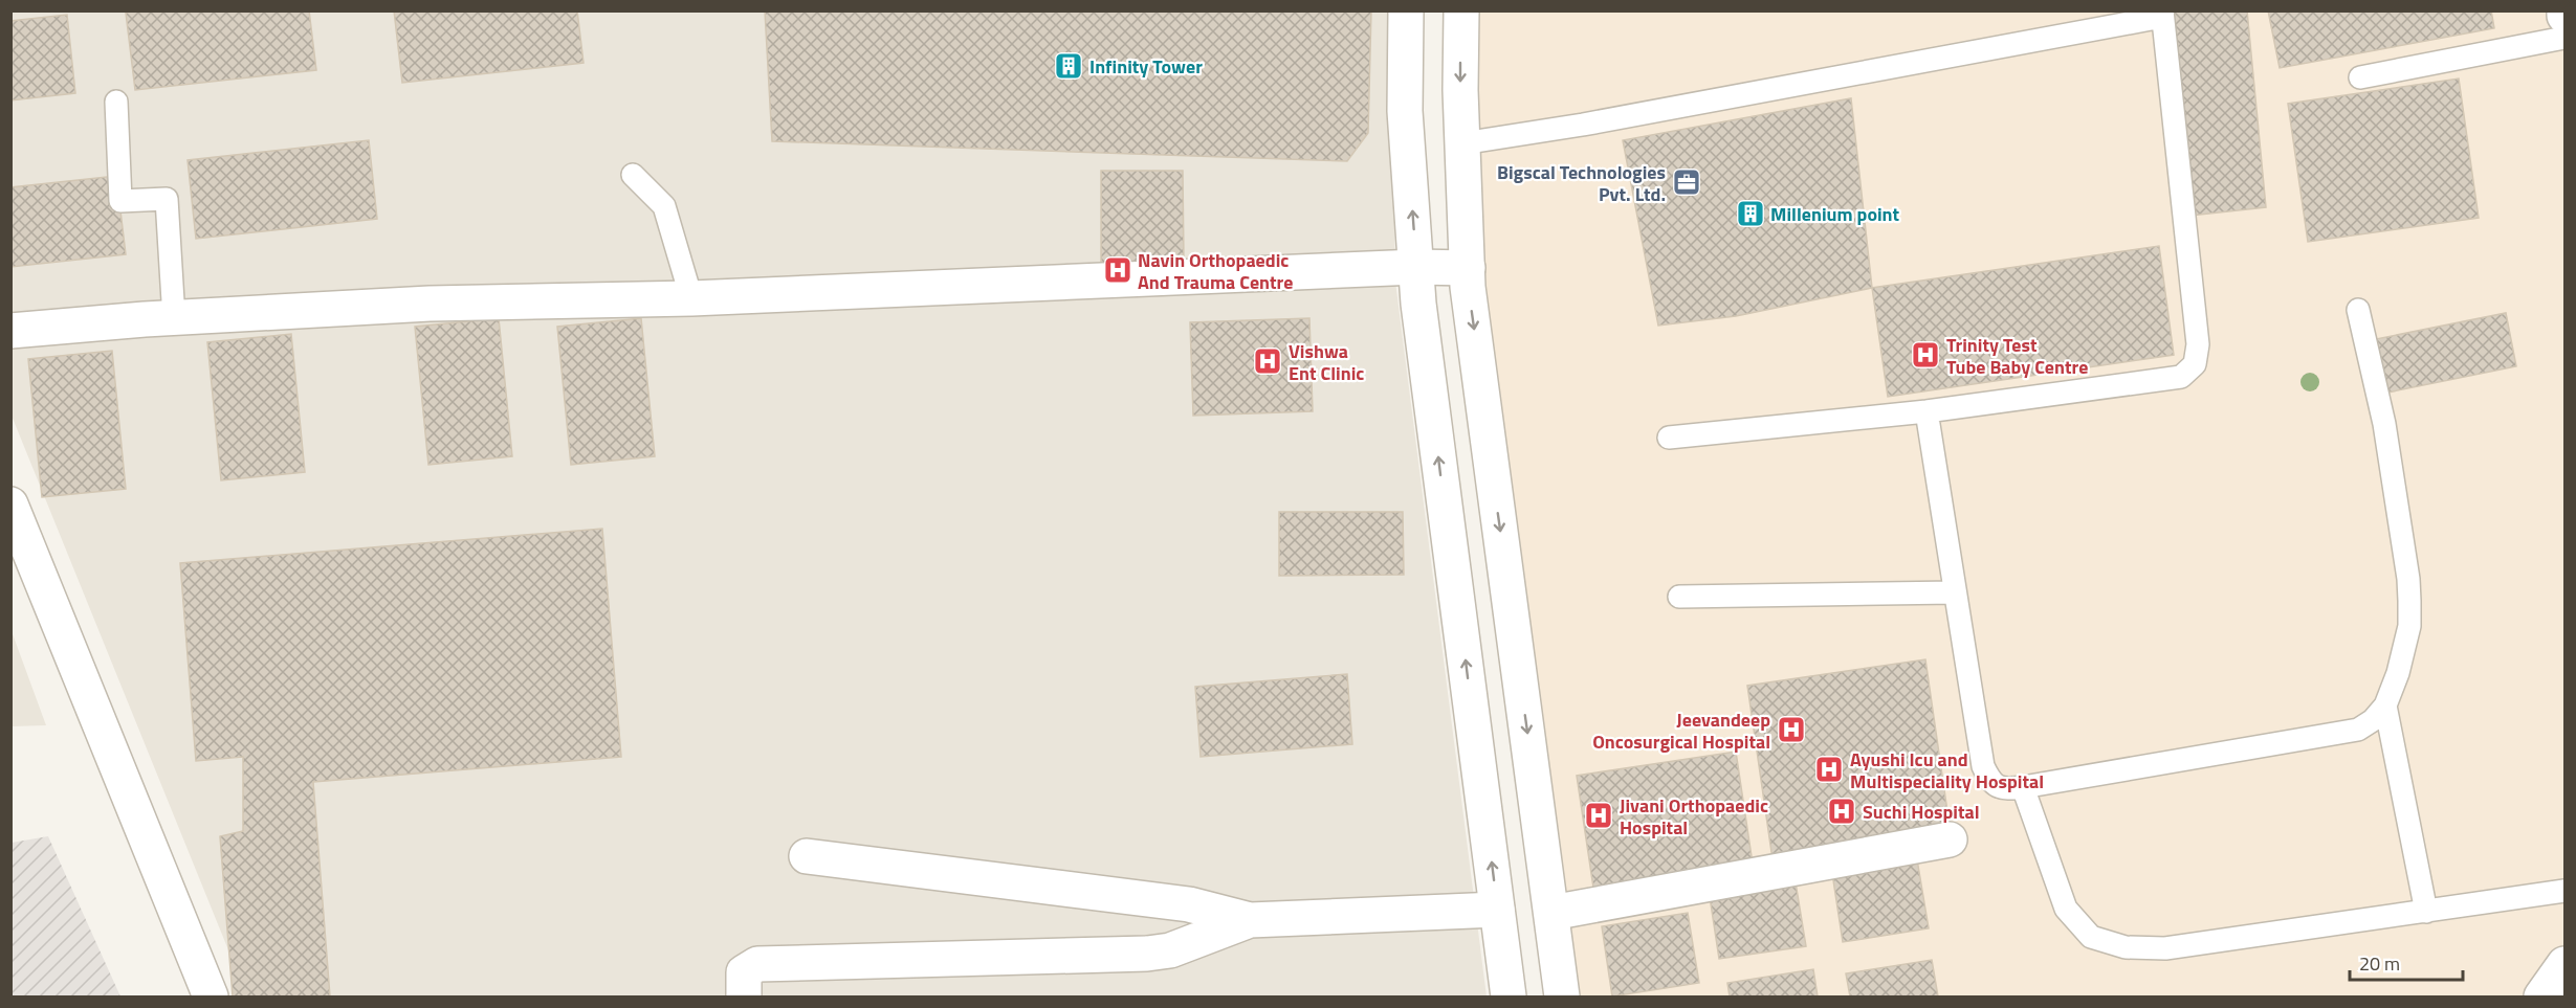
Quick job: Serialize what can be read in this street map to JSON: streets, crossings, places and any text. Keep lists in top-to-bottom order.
{
  "places": {
    "building": ["Infinity Tower", "Millenium point"],
    "office": ["Bigscal Technologies Pvt. Ltd."],
    "hospital": [
      "Navin Orthopaedic And Trauma Centre",
      "Trinity Test Tube Baby Centre",
      "Vishwa Ent Clinic",
      "Jeevandeep Oncosurgical Hospital",
      "Ayushi Icu and Multispeciality Hospital",
      "Suchi Hospital",
      "Jivani Orthopaedic Hospital"
    ]
  },
  "scale_bar": "20 m"
}
